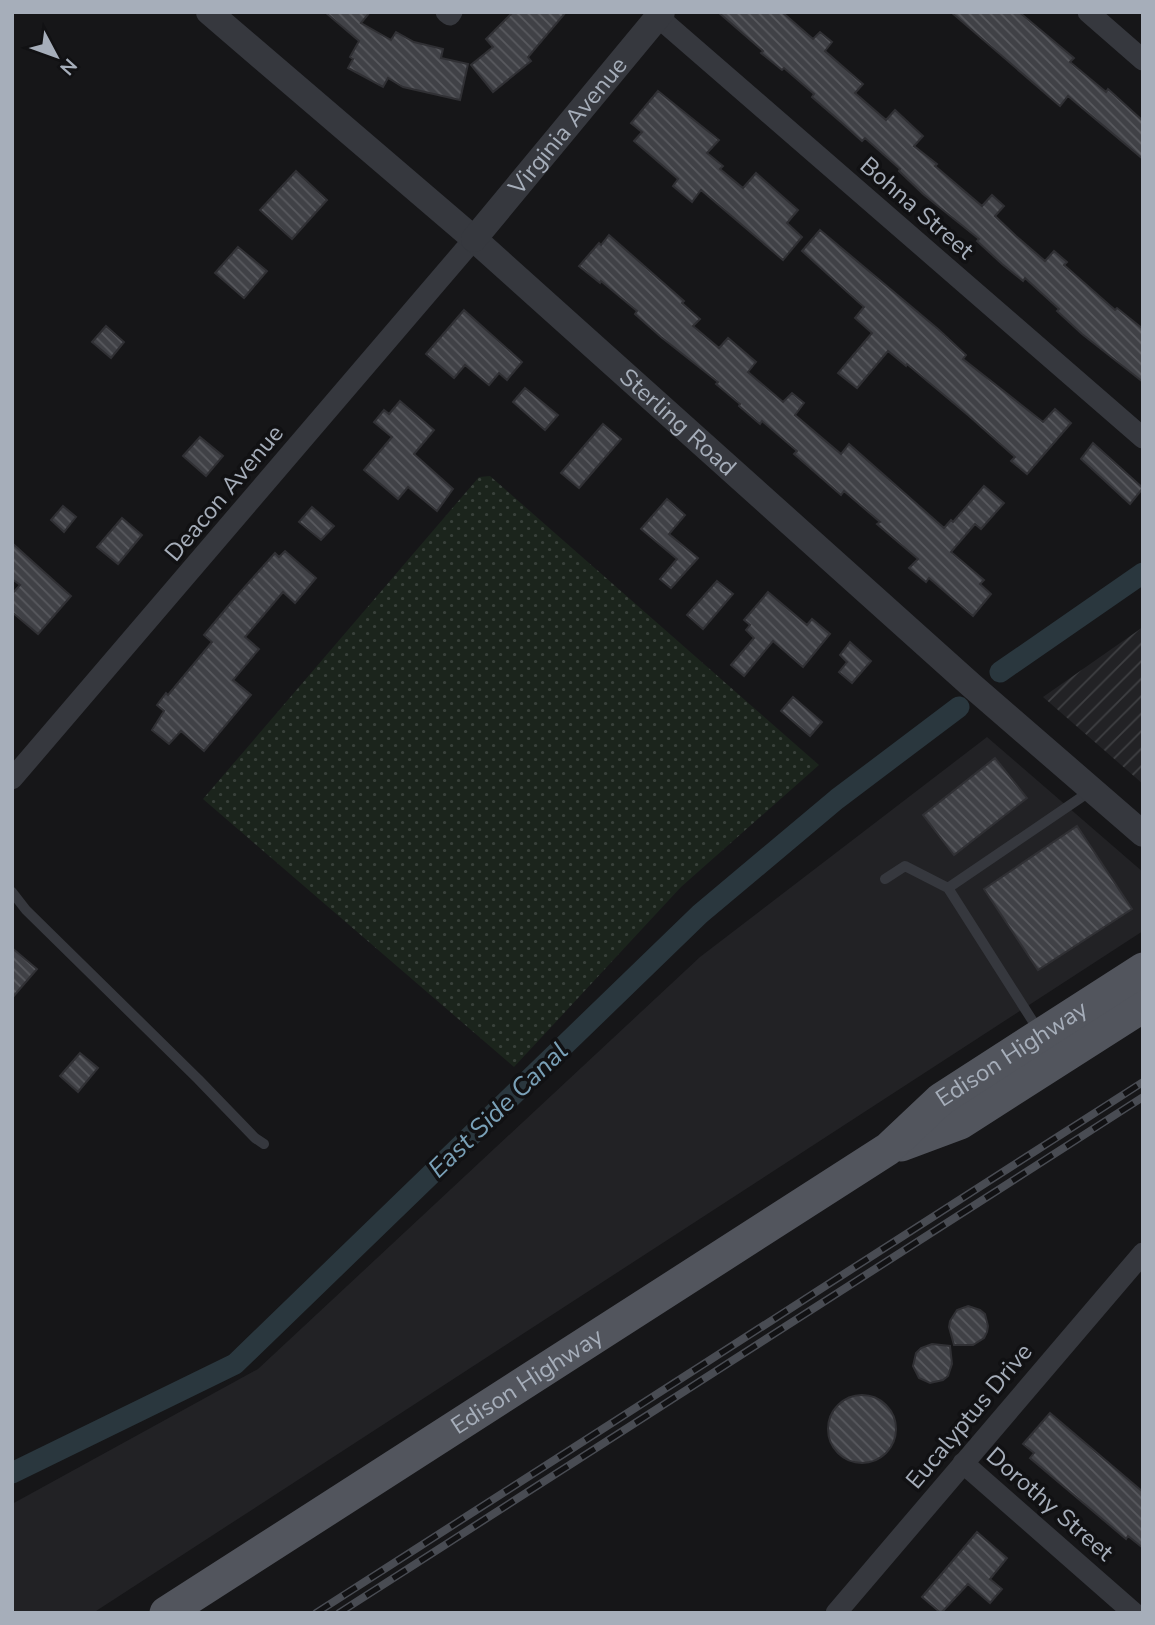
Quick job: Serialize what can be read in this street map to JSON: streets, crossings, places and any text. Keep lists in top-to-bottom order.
{
  "streets": {
    "main road": ["Edison Highway"],
    "street": [
      "Virginia Avenue",
      "Bohna Street",
      "Sterling Road",
      "Deacon Avenue",
      "Eucalyptus Drive",
      "Dorothy Street"
    ]
  },
  "crossings": [
    ["Virginia Avenue", "Bohna Street"],
    ["Virginia Avenue", "Sterling Road"],
    ["Virginia Avenue", "Deacon Avenue"],
    ["Sterling Road", "Deacon Avenue"],
    ["Eucalyptus Drive", "Dorothy Street"]
  ],
  "water": ["East Side Canal"],
  "north": "bottom right"
}
